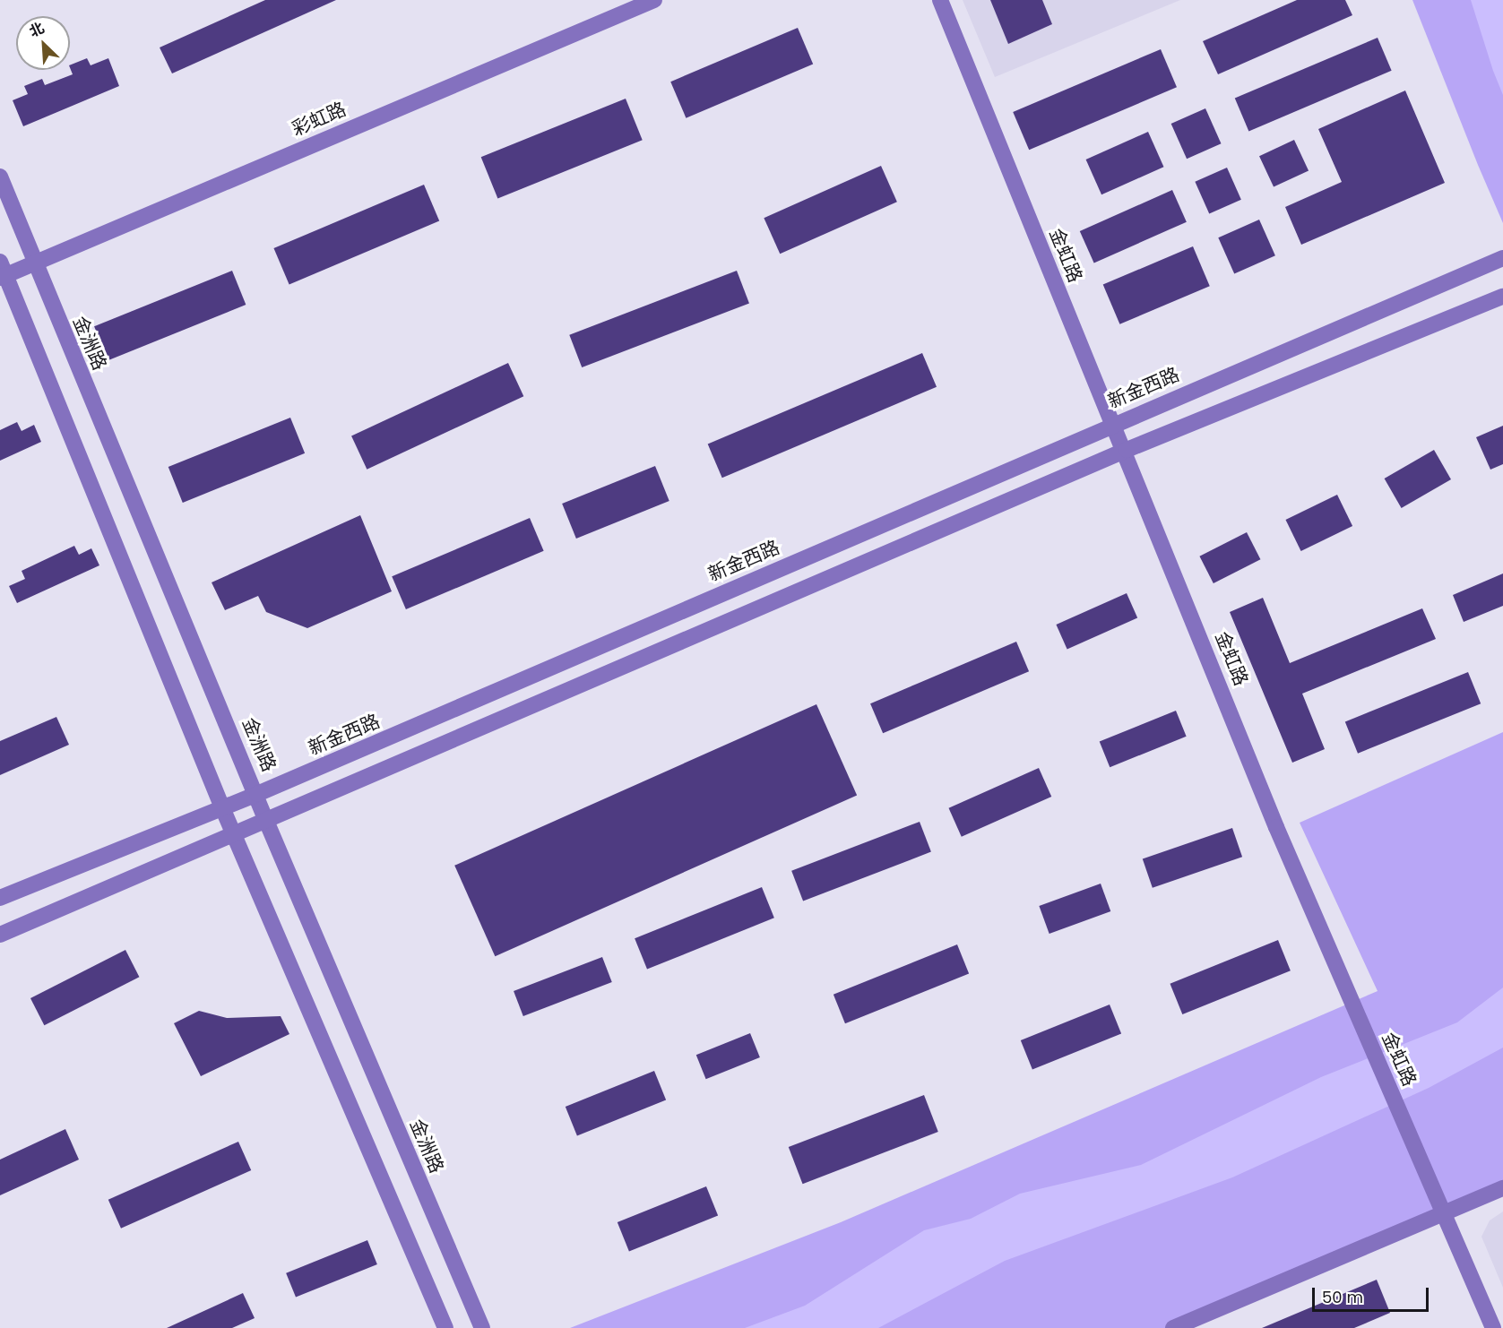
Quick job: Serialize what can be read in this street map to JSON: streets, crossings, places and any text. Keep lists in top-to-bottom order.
{
  "streets": {
    "main road": [
      "彩虹路",
      "金虹路",
      "金洲路",
      "新金西路"
    ]
  },
  "crossings": [
    ["彩虹路", "金洲路"],
    ["金虹路", "新金西路"],
    ["金洲路", "新金西路"]
  ],
  "scale_bar": "50 m",
  "north": "top left"
}
